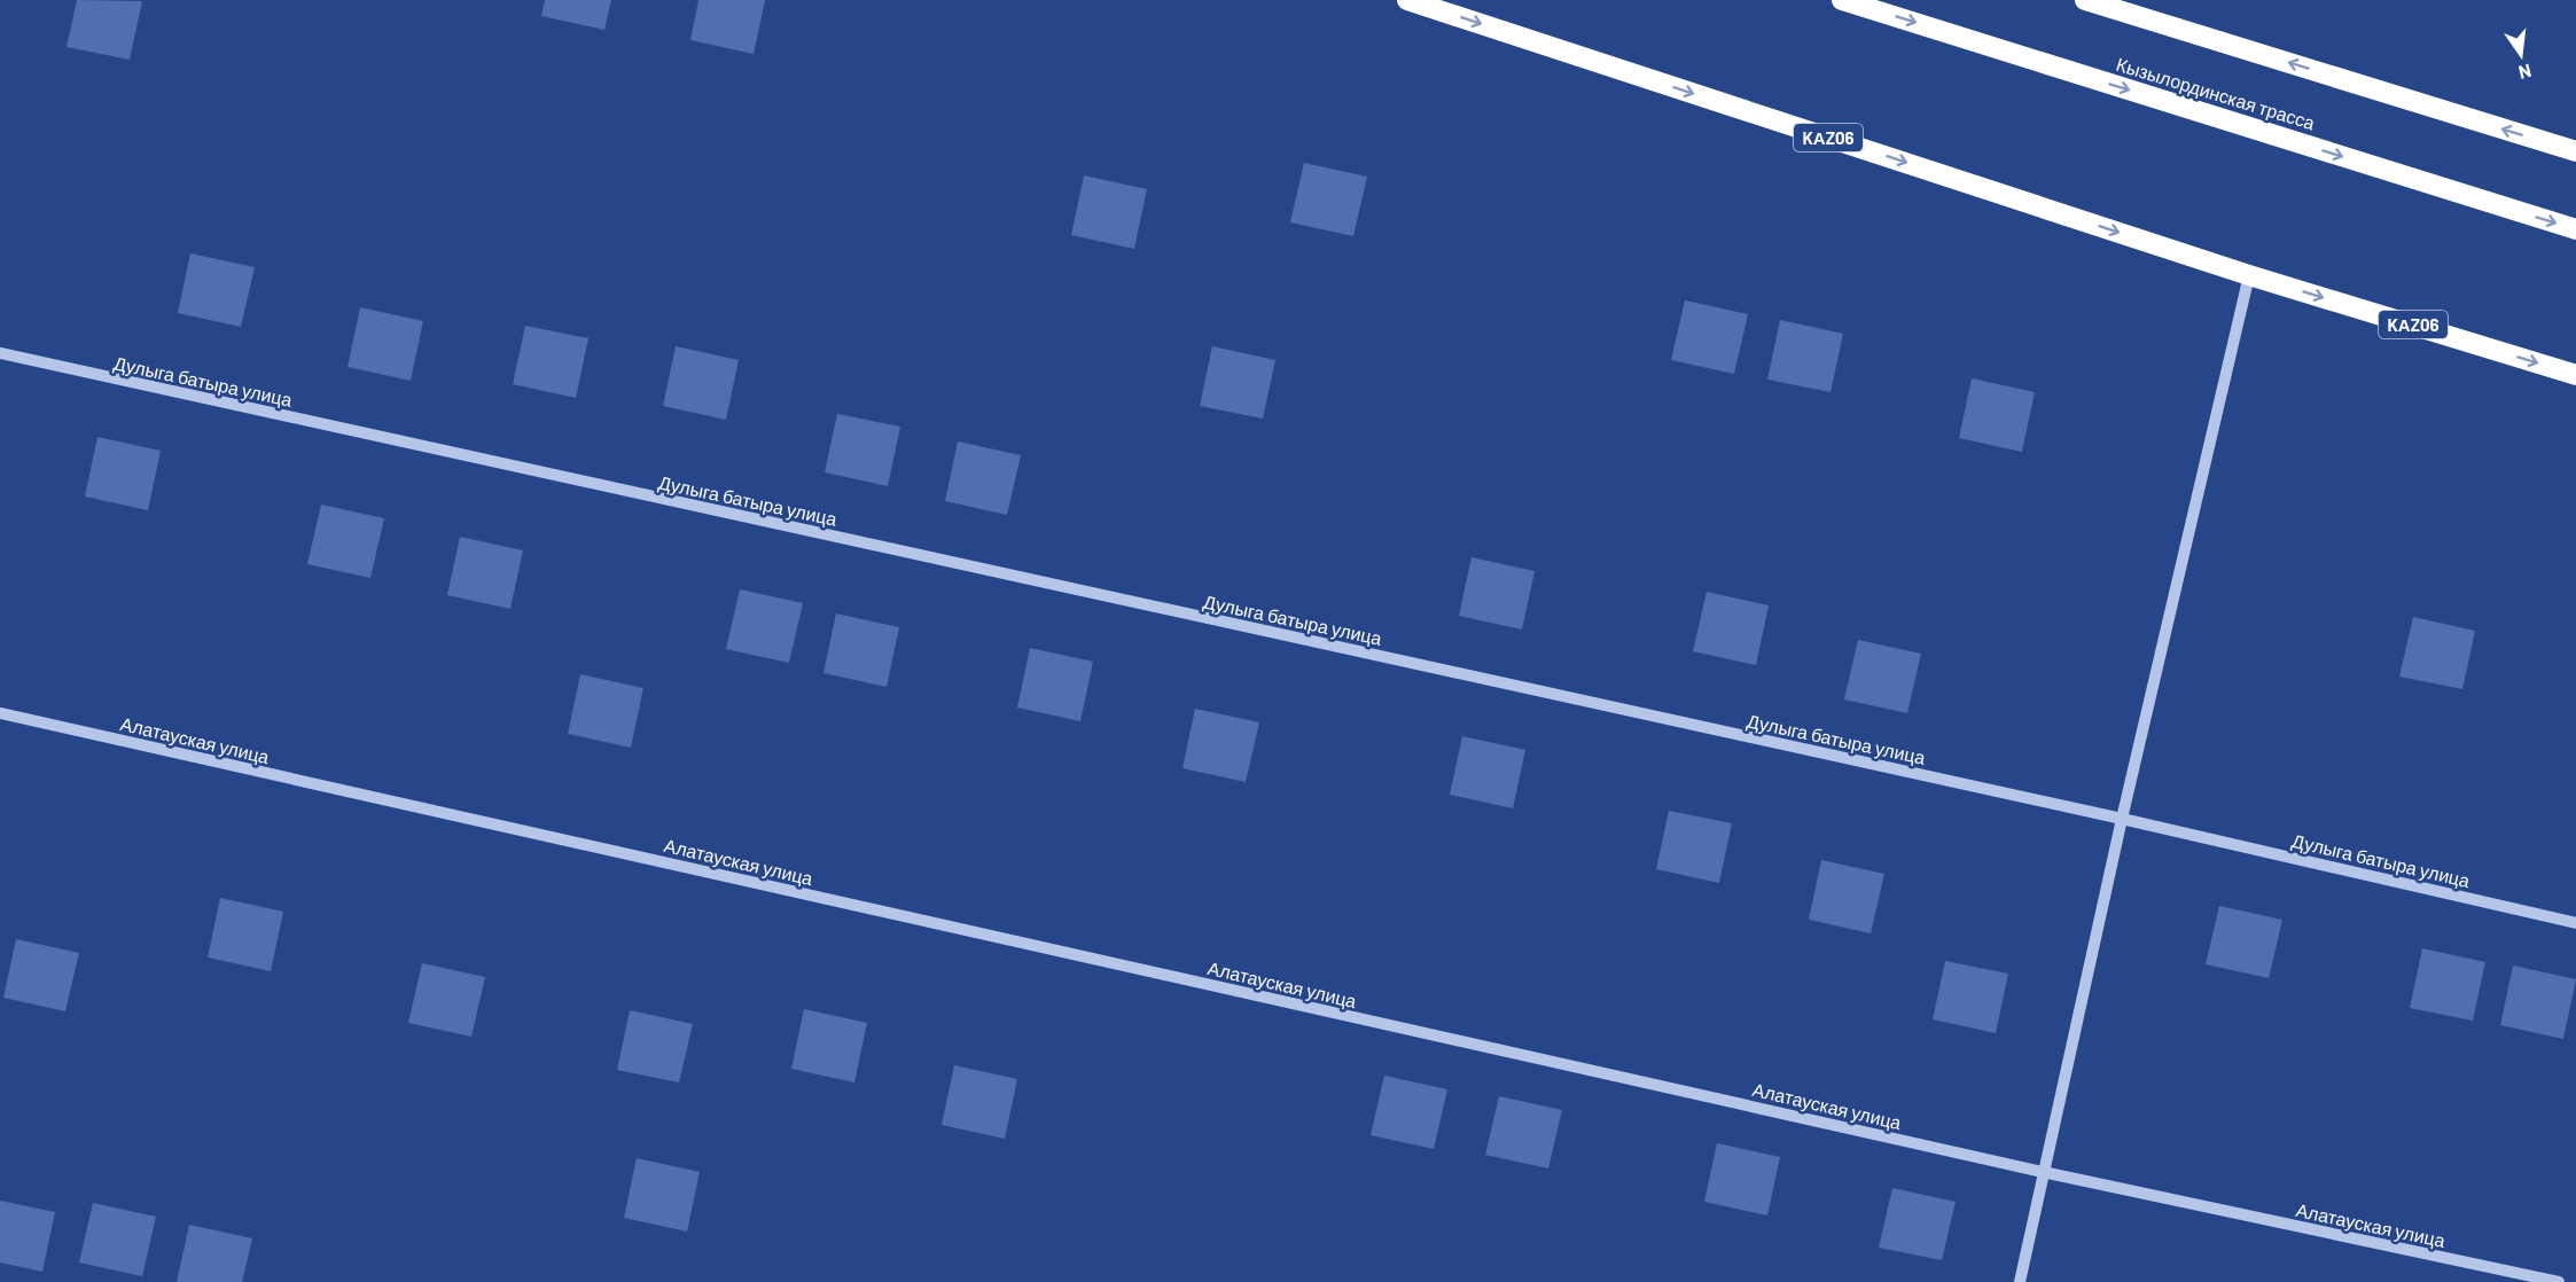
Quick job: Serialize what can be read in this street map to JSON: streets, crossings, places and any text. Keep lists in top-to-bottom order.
{
  "streets": {
    "highway": ["Кызылординская трасса", "KАZ06"],
    "street": ["Дулыга батыра улица", "Алатауская улица"]
  },
  "north": "bottom"
}
